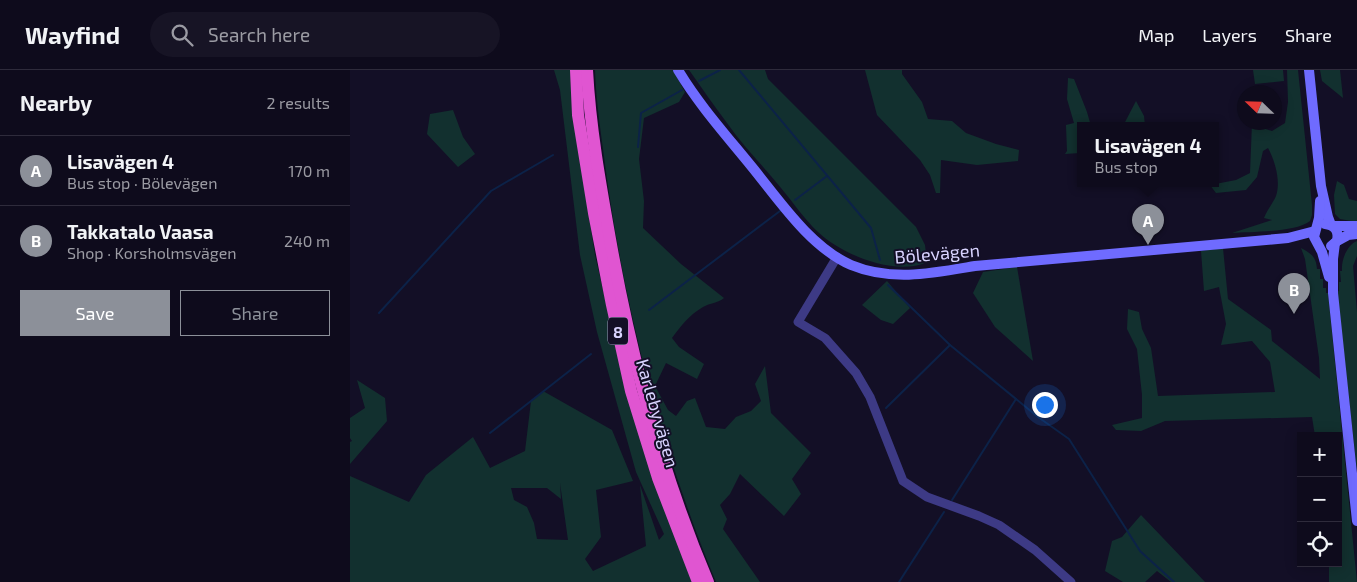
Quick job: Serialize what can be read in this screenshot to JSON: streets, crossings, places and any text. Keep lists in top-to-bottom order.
{
  "streets": {
    "highway": ["8", "Karlebyvägen"],
    "main road": ["Bölevägen"]
  },
  "north": "top left",
  "page": {
    "header": "Wayfind",
    "search": "Search here",
    "nav": ["Map", "Layers", "Share"],
    "heading": ["Nearby", "2 results"],
    "popup": ["Lisavägen 4", "Bus stop"],
    "list": [
      {
        "mark": "A",
        "name": "Lisavägen 4",
        "note": "Bus stop · Bölevägen",
        "value": "170 m"
      },
      {
        "mark": "B",
        "name": "Takkatalo Vaasa",
        "note": "Shop · Korsholmsvägen",
        "value": "240 m"
      }
    ],
    "pins": ["A", "B"],
    "buttons": ["Save", "Share"],
    "map_buttons": ["+", "−"]
  }
}
